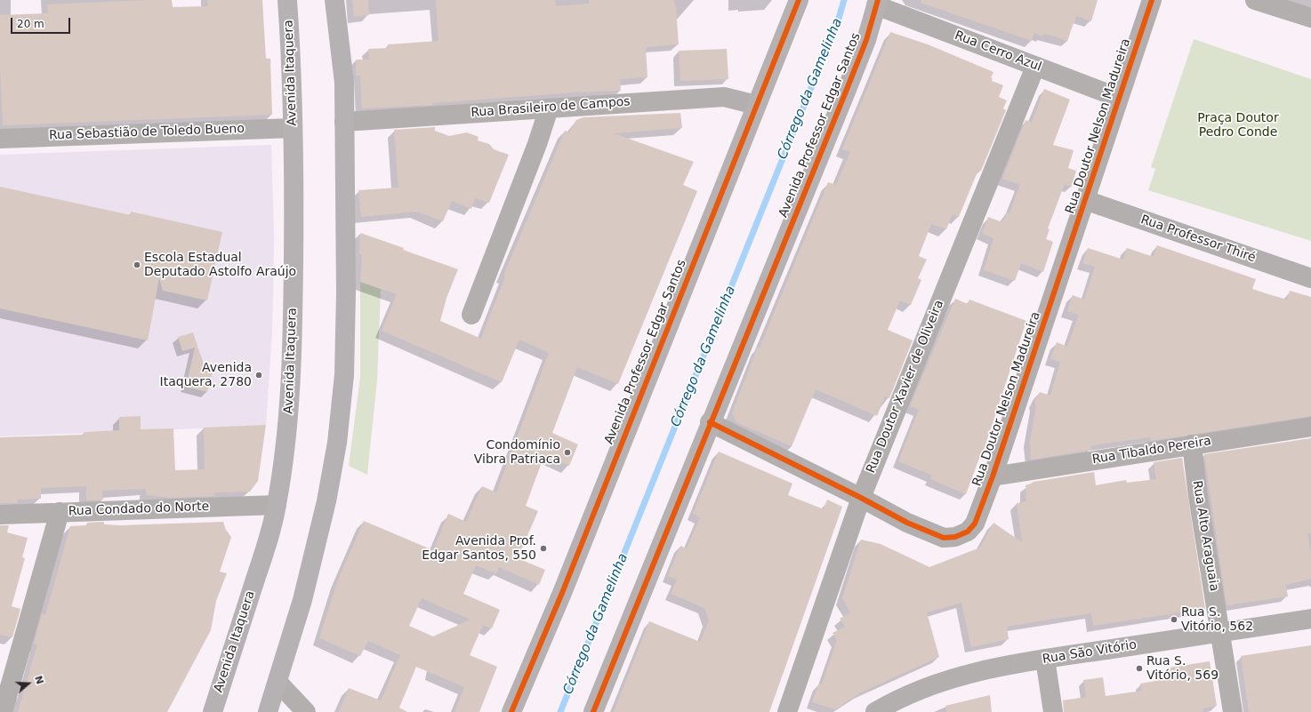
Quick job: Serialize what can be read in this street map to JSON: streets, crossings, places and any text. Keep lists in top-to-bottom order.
{
  "streets": {
    "main road": ["Avenida Itaquera", "Avenida Professor Edgar Santos"],
    "street": [
      "Rua Cerro Azul",
      "Rua Brasileiro de Campos",
      "Rua Doutor Nelson Madureira",
      "Rua Sebastião de Toledo Bueno",
      "Rua Professor Thiré",
      "Rua Doutor Xavier de Oliveira",
      "Rua Tibaldo Pereira",
      "Rua Condado do Norte",
      "Rua Alto Araguaia",
      "Rua São Vitório"
    ]
  },
  "crossings": [
    ["Rua Cerro Azul", "Avenida Professor Edgar Santos"],
    ["Rua Cerro Azul", "Rua Doutor Nelson Madureira"],
    ["Rua Cerro Azul", "Rua Doutor Xavier de Oliveira"],
    ["Avenida Itaquera", "Rua Sebastião de Toledo Bueno"],
    ["Avenida Itaquera", "Rua Condado do Norte"],
    ["Rua Brasileiro de Campos", "Avenida Professor Edgar Santos"],
    ["Avenida Professor Edgar Santos", "Rua Doutor Nelson Madureira"],
    ["Rua Doutor Nelson Madureira", "Rua Professor Thiré"],
    ["Rua Doutor Nelson Madureira", "Rua Doutor Xavier de Oliveira"],
    ["Rua Doutor Nelson Madureira", "Rua Tibaldo Pereira"],
    ["Rua Tibaldo Pereira", "Rua Alto Araguaia"],
    ["Rua Alto Araguaia", "Rua São Vitório"]
  ],
  "water": ["Córrego da Gamelinha"],
  "parks": ["Praça Doutor Pedro Conde"],
  "places": [
    "Escola Estadual Deputado Astolfo Araújo",
    "Avenida Itaquera, 2780",
    "Condomínio Vibra Patriaca",
    "Avenida Prof. Edgar Santos, 550",
    "Rua S. Vitório, 562",
    "Rua S. Vitório, 569"
  ],
  "scale_bar": "20 m",
  "north": "right"
}
